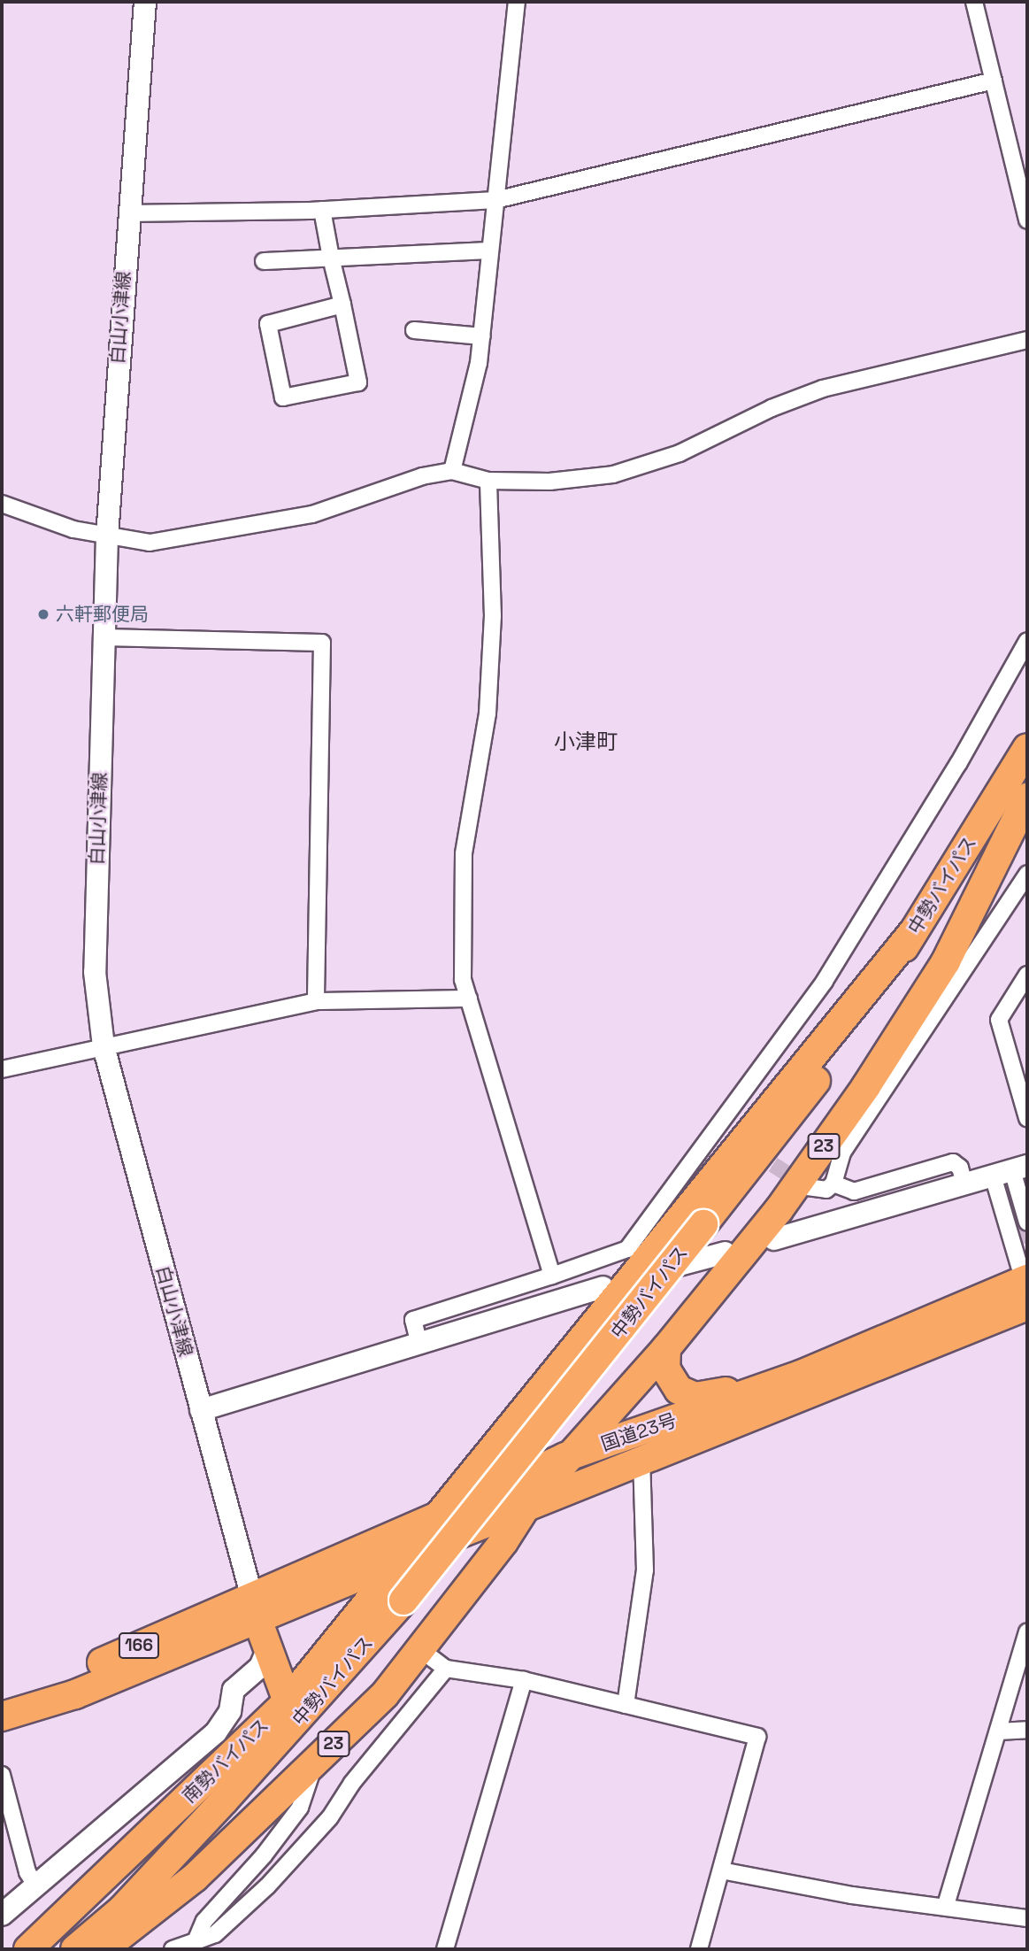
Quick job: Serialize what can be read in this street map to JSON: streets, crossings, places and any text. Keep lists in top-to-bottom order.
{
  "streets": {
    "highway": [
      "中勢バイパス",
      "23",
      "国道23号",
      "166",
      "南勢バイパス"
    ],
    "main road": ["白山小津線"]
  },
  "crossings": [
    ["白山小津線", "国道23号"],
    ["白山小津線", "166"],
    ["中勢バイパス", "23"],
    ["23", "国道23号"],
    ["23", "南勢バイパス"],
    ["国道23号", "166"],
    ["国道23号", "南勢バイパス"]
  ],
  "districts": ["小津町"],
  "places": ["六軒郵便局"]
}
